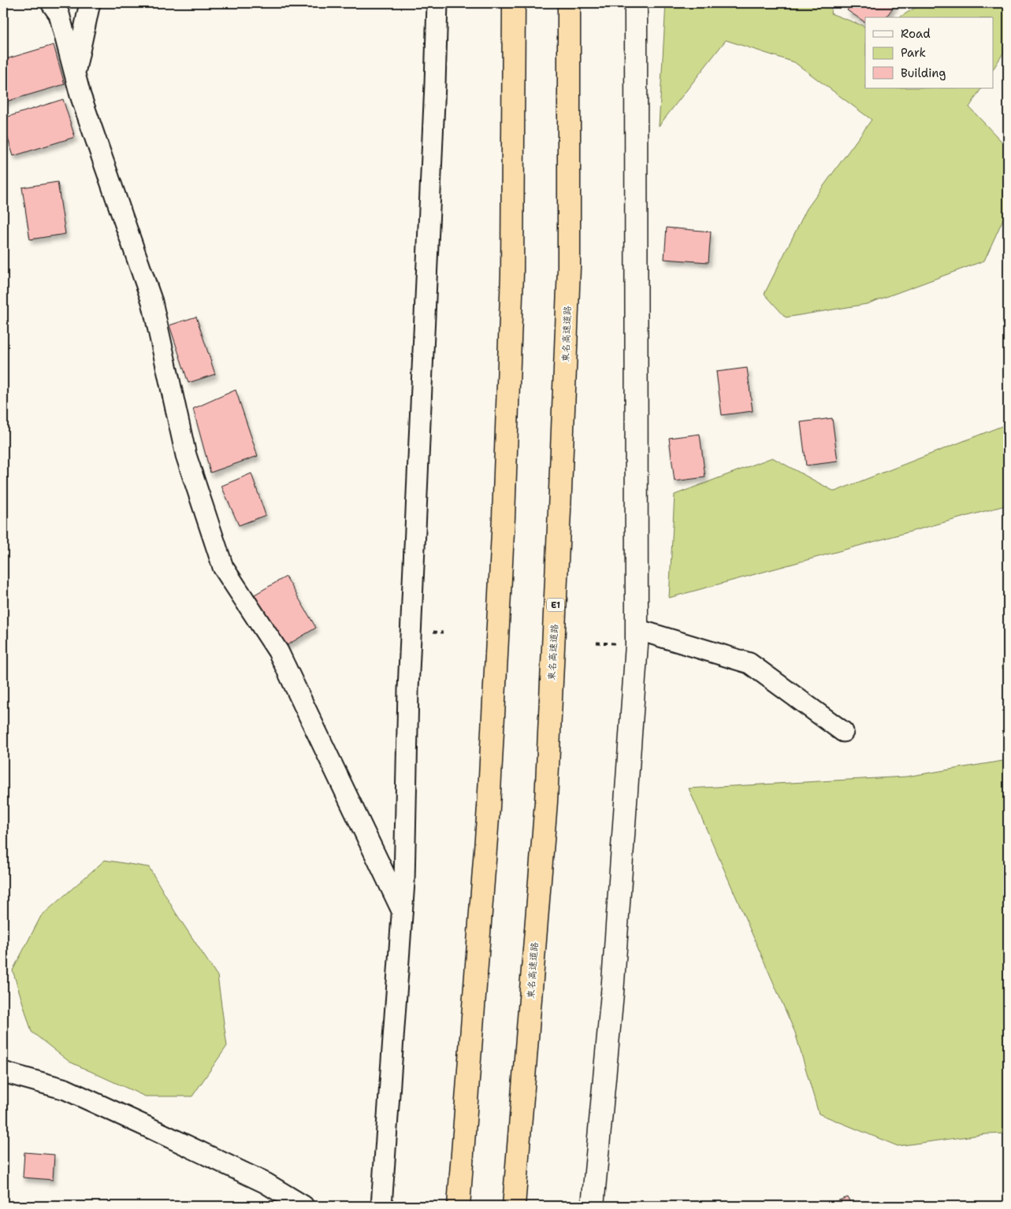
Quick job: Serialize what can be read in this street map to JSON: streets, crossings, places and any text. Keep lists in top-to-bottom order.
{
  "streets": {
    "highway": ["東名高速道路", "E1"]
  },
  "legend": ["Road", "Park", "Building"]
}
